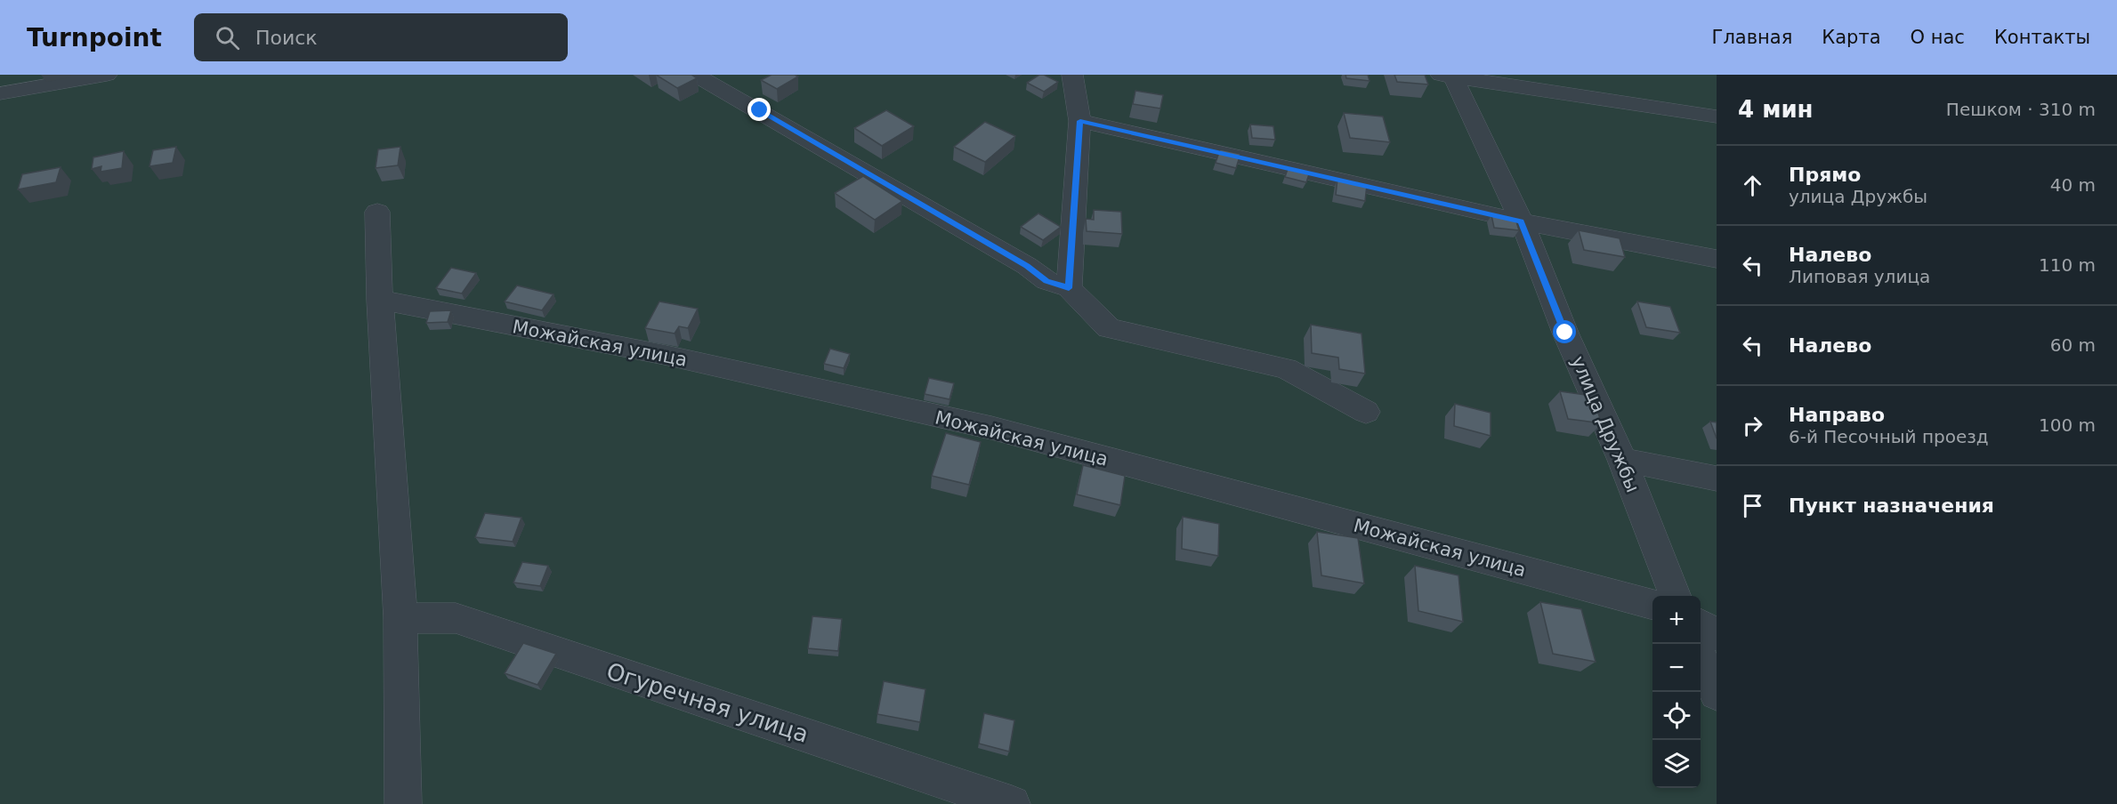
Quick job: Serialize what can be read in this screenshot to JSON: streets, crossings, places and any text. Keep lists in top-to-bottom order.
{
  "streets": {
    "lane": ["Можайская улица", "улица Дружбы", "Огуречная улица"]
  },
  "page": {
    "header": "Turnpoint",
    "search": "Поиск",
    "nav": [
      "Главная",
      "Карта",
      "О нас",
      "Контакты"
    ],
    "heading": ["4 мин", "Пешком · 310 m"],
    "list": [
      ["Прямо", "улица Дружбы", "40 m"],
      ["Налево", "Липовая улица", "110 m"],
      ["Налево", "60 m"],
      ["Направо", "6-й Песочный проезд", "100 m"],
      "Пункт назначения"
    ],
    "map_buttons": ["+", "−"]
  }
}
